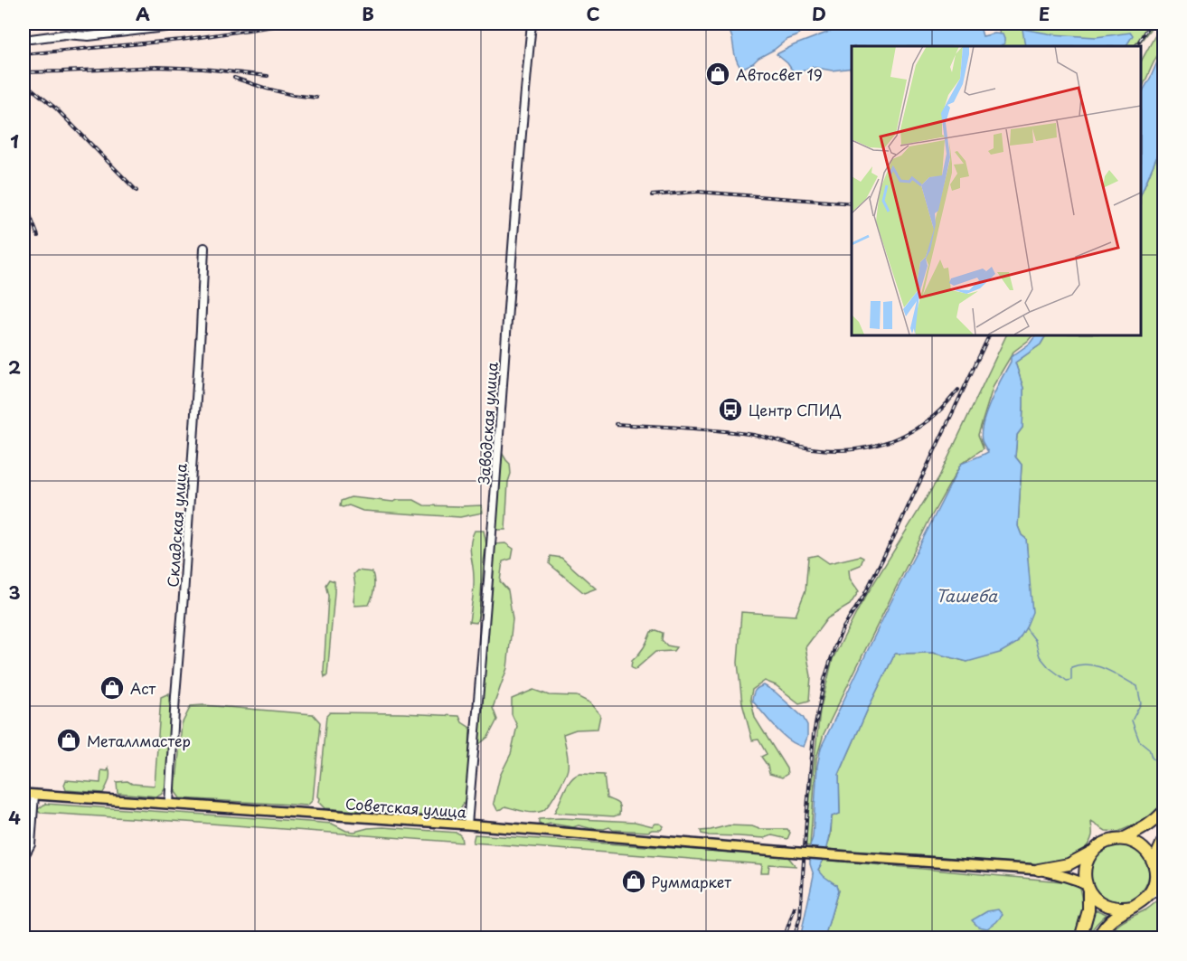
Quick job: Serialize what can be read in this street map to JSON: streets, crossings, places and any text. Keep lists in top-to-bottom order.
{
  "streets": {
    "main road": ["Советская улица"],
    "street": ["Заводская улица", "Складская улица"]
  },
  "crossings": [
    ["Заводская улица", "Советская улица"],
    ["Складская улица", "Советская улица"]
  ],
  "water": ["Ташеба"],
  "places": {
    "shop": [
      "Автосвет 19",
      "Аст",
      "Металлмастер",
      "Руммаркет"
    ],
    "bus stop": ["Центр СПИД"]
  },
  "grid": {
    "columns": [
      "A",
      "B",
      "C",
      "D",
      "E"
    ],
    "rows": [
      "1",
      "2",
      "3",
      "4"
    ]
  }
}
